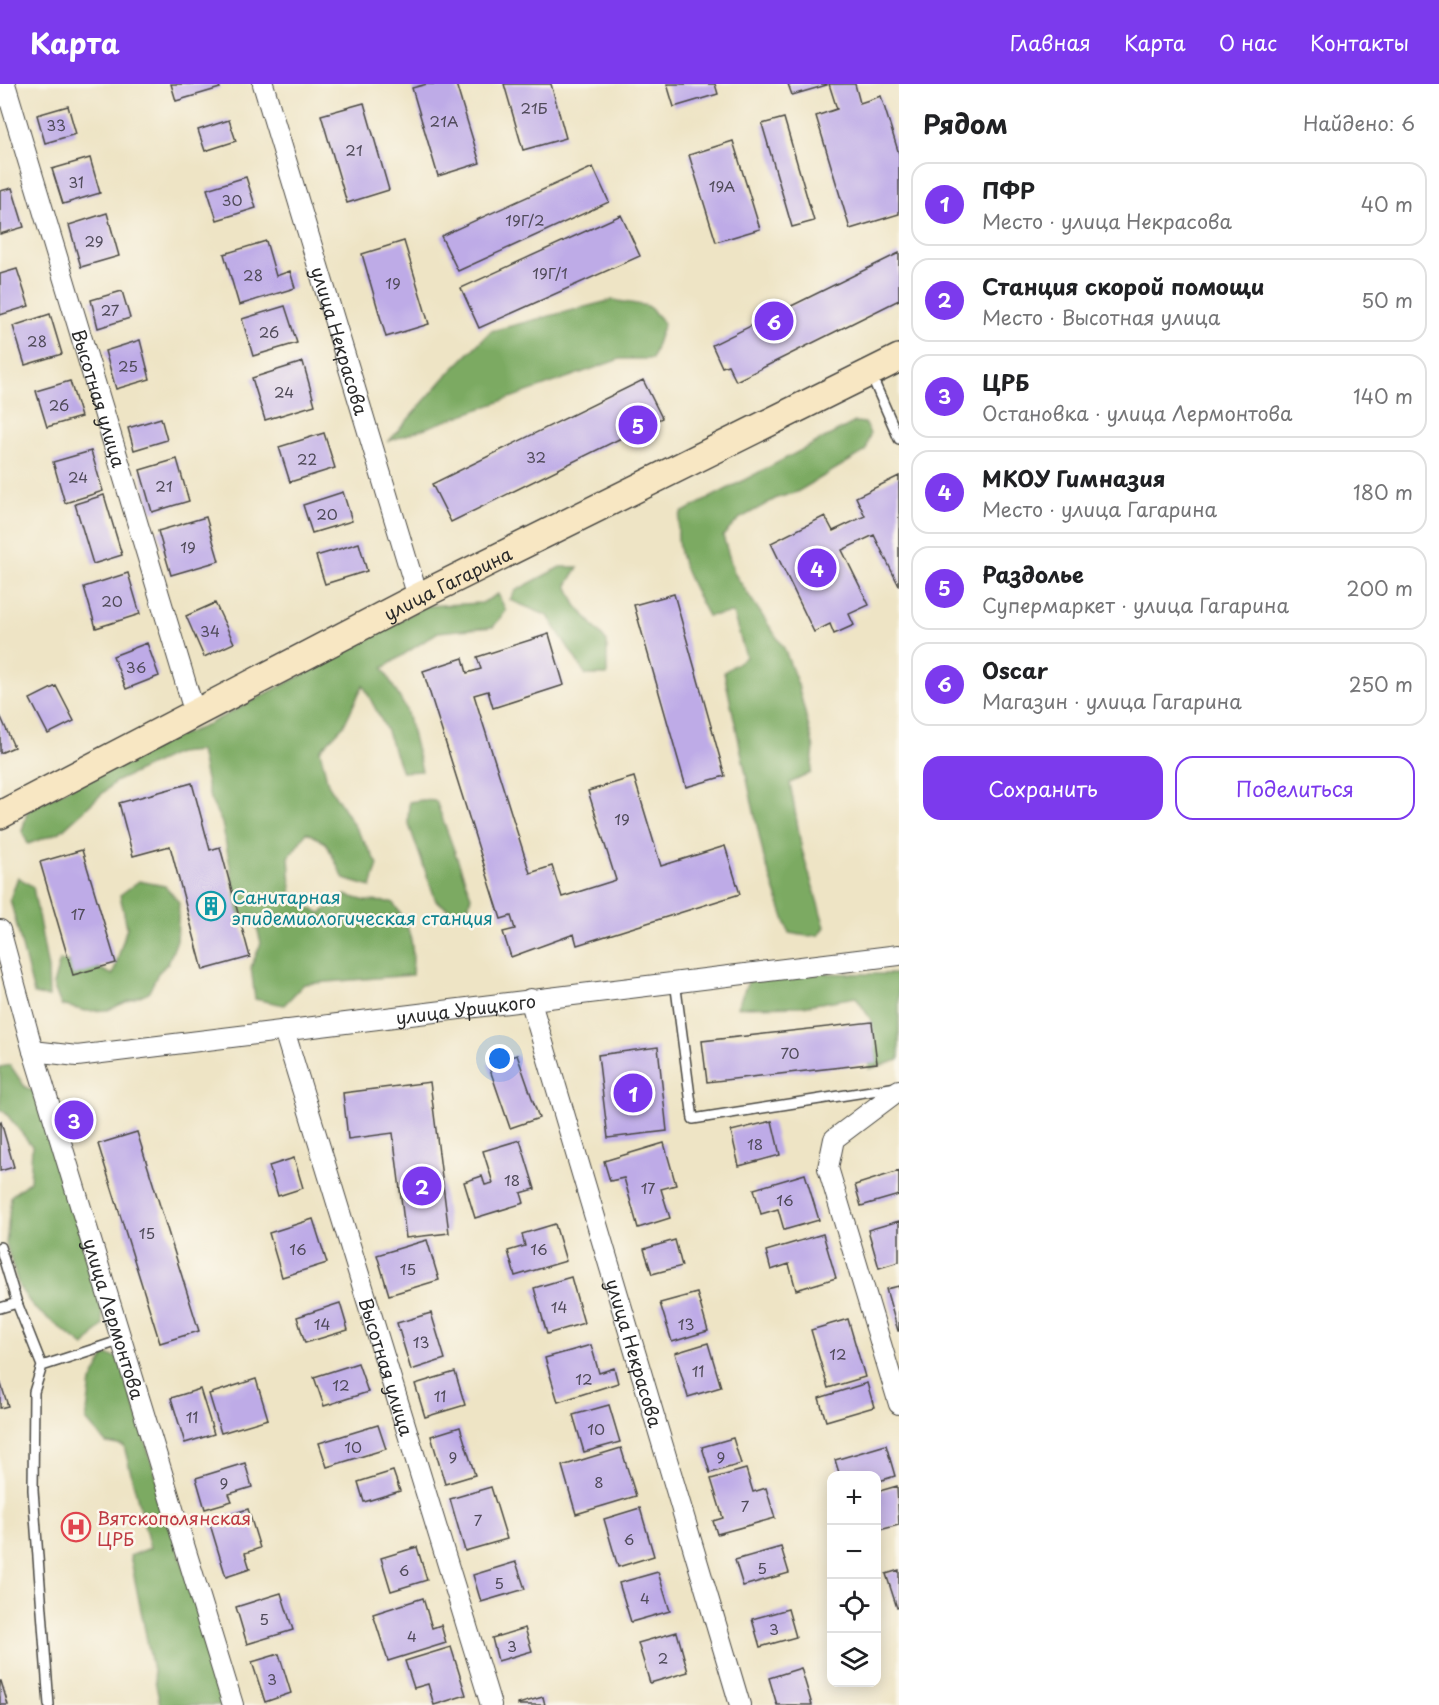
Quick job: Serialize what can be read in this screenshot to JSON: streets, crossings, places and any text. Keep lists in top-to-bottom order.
{
  "streets": {
    "street": [
      "улица Некрасова",
      "Высотная улица",
      "улица Гагарина",
      "улица Урицкого",
      "улица Лермонтова"
    ]
  },
  "crossings": [
    ["улица Некрасова", "улица Гагарина"],
    ["улица Некрасова", "улица Урицкого"],
    ["Высотная улица", "улица Гагарина"],
    ["Высотная улица", "улица Урицкого"],
    ["улица Урицкого", "улица Лермонтова"]
  ],
  "places": {
    "building": ["Санитарная эпидемиологическая станция"],
    "hospital": ["Вятскополянская ЦРБ"]
  },
  "house_numbers": [
    "21Б",
    "21А",
    "33",
    "21",
    "31",
    "19А",
    "30",
    "19Г/2",
    "29",
    "19Г/1",
    "28",
    "19",
    "27",
    "26",
    "28",
    "25",
    "24",
    "26",
    "32",
    "22",
    "24",
    "21",
    "20",
    "19",
    "20",
    "34",
    "36",
    "19",
    "17",
    "70",
    "18",
    "18",
    "17",
    "16",
    "15",
    "16",
    "16",
    "15",
    "14",
    "14",
    "13",
    "13",
    "12",
    "11",
    "12",
    "12",
    "11",
    "11",
    "10",
    "10",
    "9",
    "9",
    "8",
    "9",
    "7",
    "7",
    "6",
    "5",
    "6",
    "5",
    "4",
    "5",
    "3",
    "4",
    "3",
    "2",
    "3"
  ],
  "page": {
    "header": "Карта",
    "nav": [
      "Главная",
      "Карта",
      "О нас",
      "Контакты"
    ],
    "heading": ["Рядом", "Найдено: 6"],
    "list": [
      {
        "mark": "1",
        "name": "ПФР",
        "note": "Место · улица Некрасова",
        "value": "40 m"
      },
      {
        "mark": "2",
        "name": "Станция скорой помощи",
        "note": "Место · Высотная улица",
        "value": "50 m"
      },
      {
        "mark": "3",
        "name": "ЦРБ",
        "note": "Остановка · улица Лермонтова",
        "value": "140 m"
      },
      {
        "mark": "4",
        "name": "МКОУ Гимназия",
        "note": "Место · улица Гагарина",
        "value": "180 m"
      },
      {
        "mark": "5",
        "name": "Раздолье",
        "note": "Супермаркет · улица Гагарина",
        "value": "200 m"
      },
      {
        "mark": "6",
        "name": "Oscar",
        "note": "Магазин · улица Гагарина",
        "value": "250 m"
      }
    ],
    "pins": [
      "6",
      "5",
      "4",
      "1",
      "3",
      "2"
    ],
    "buttons": ["Сохранить", "Поделиться"],
    "map_buttons": ["+", "−"]
  }
}
